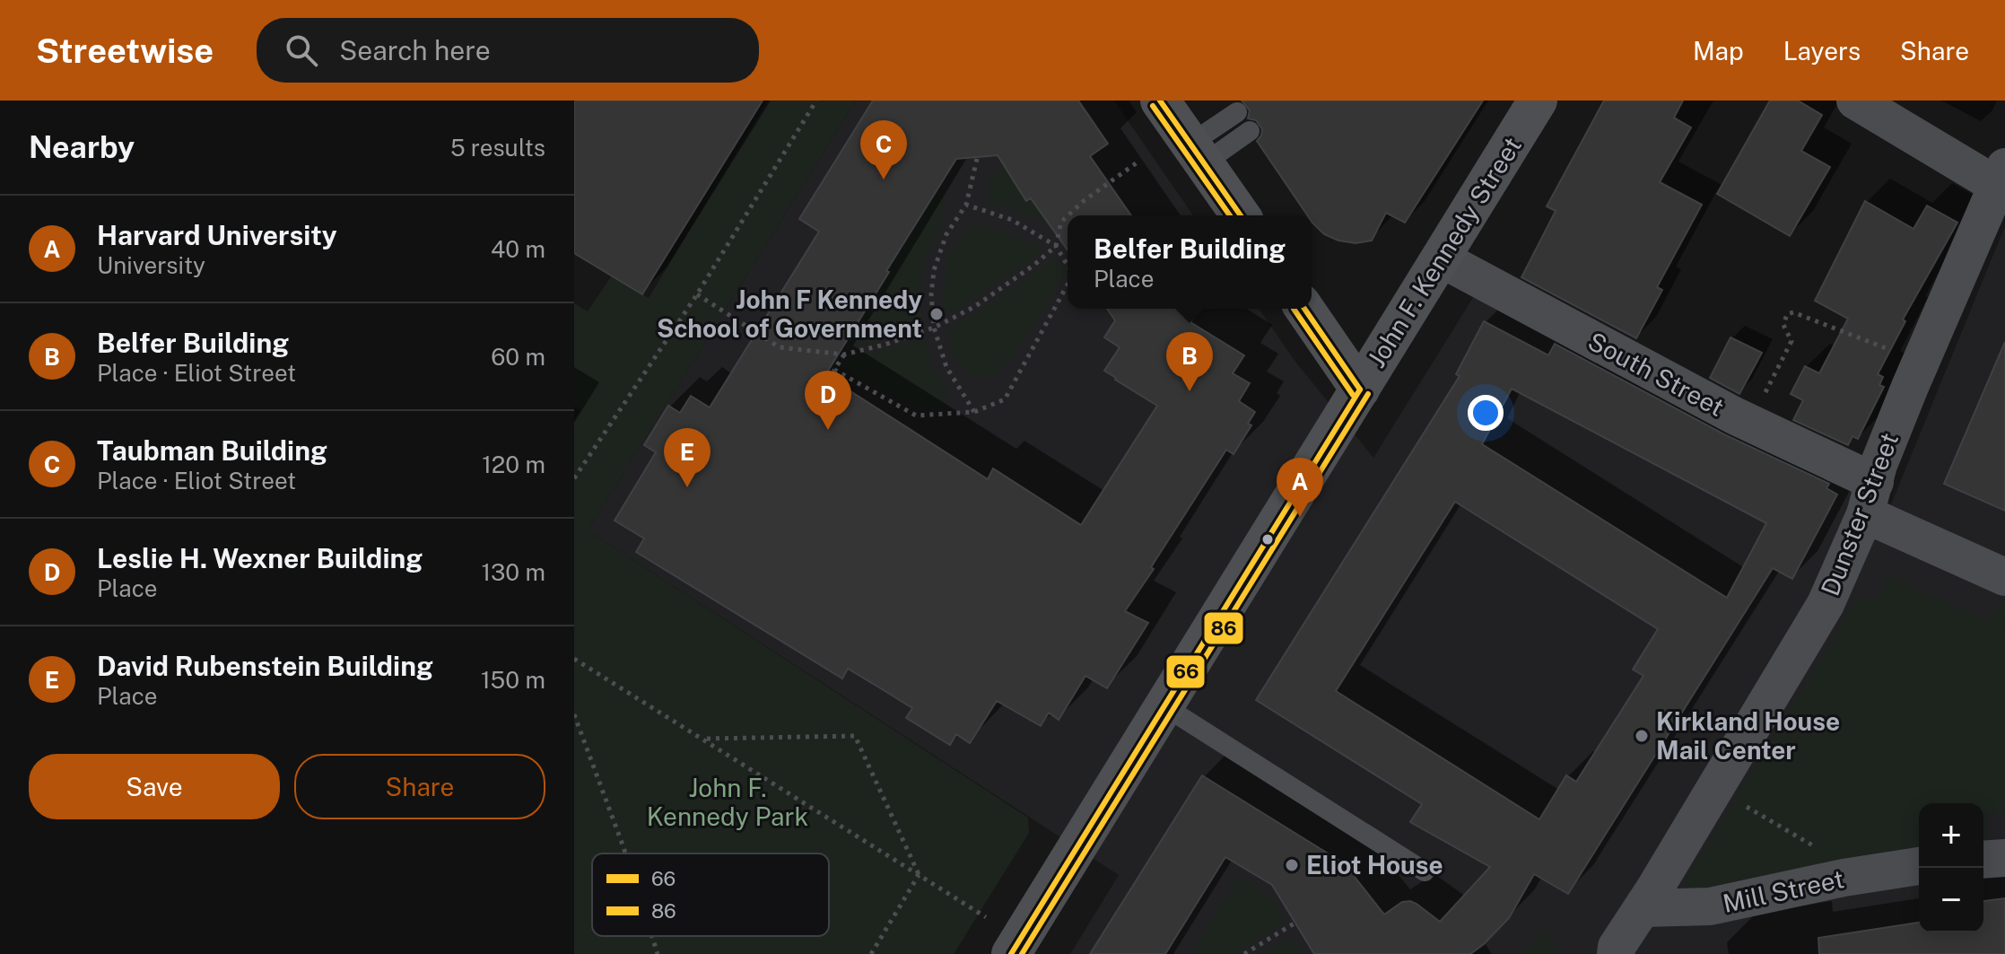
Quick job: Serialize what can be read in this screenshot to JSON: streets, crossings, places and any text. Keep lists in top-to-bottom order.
{
  "streets": {
    "main road": ["John F. Kennedy Street"],
    "street": ["South Street", "Dunster Street", "Mill Street"]
  },
  "crossings": [
    ["John F. Kennedy Street", "South Street"],
    ["South Street", "Dunster Street"],
    ["Dunster Street", "Mill Street"]
  ],
  "parks": ["John F. Kennedy Park"],
  "places": ["John F Kennedy School of Government", "Kirkland House Mail Center", "Eliot House"],
  "lines": ["transit line 66", "transit line 86"],
  "legend": ["66", "86"],
  "page": {
    "header": "Streetwise",
    "search": "Search here",
    "nav": ["Map", "Layers", "Share"],
    "heading": ["Nearby", "5 results"],
    "pins": [
      "C",
      "B",
      "D",
      "E",
      "A"
    ],
    "list": [
      {
        "mark": "A",
        "name": "Harvard University",
        "note": "University",
        "value": "40 m"
      },
      {
        "mark": "B",
        "name": "Belfer Building",
        "note": "Place · Eliot Street",
        "value": "60 m"
      },
      {
        "mark": "C",
        "name": "Taubman Building",
        "note": "Place · Eliot Street",
        "value": "120 m"
      },
      {
        "mark": "D",
        "name": "Leslie H. Wexner Building",
        "note": "Place",
        "value": "130 m"
      },
      {
        "mark": "E",
        "name": "David Rubenstein Building",
        "note": "Place",
        "value": "150 m"
      }
    ],
    "popup": ["Belfer Building", "Place"],
    "buttons": ["Save", "Share"],
    "map_buttons": ["+", "−"]
  }
}
